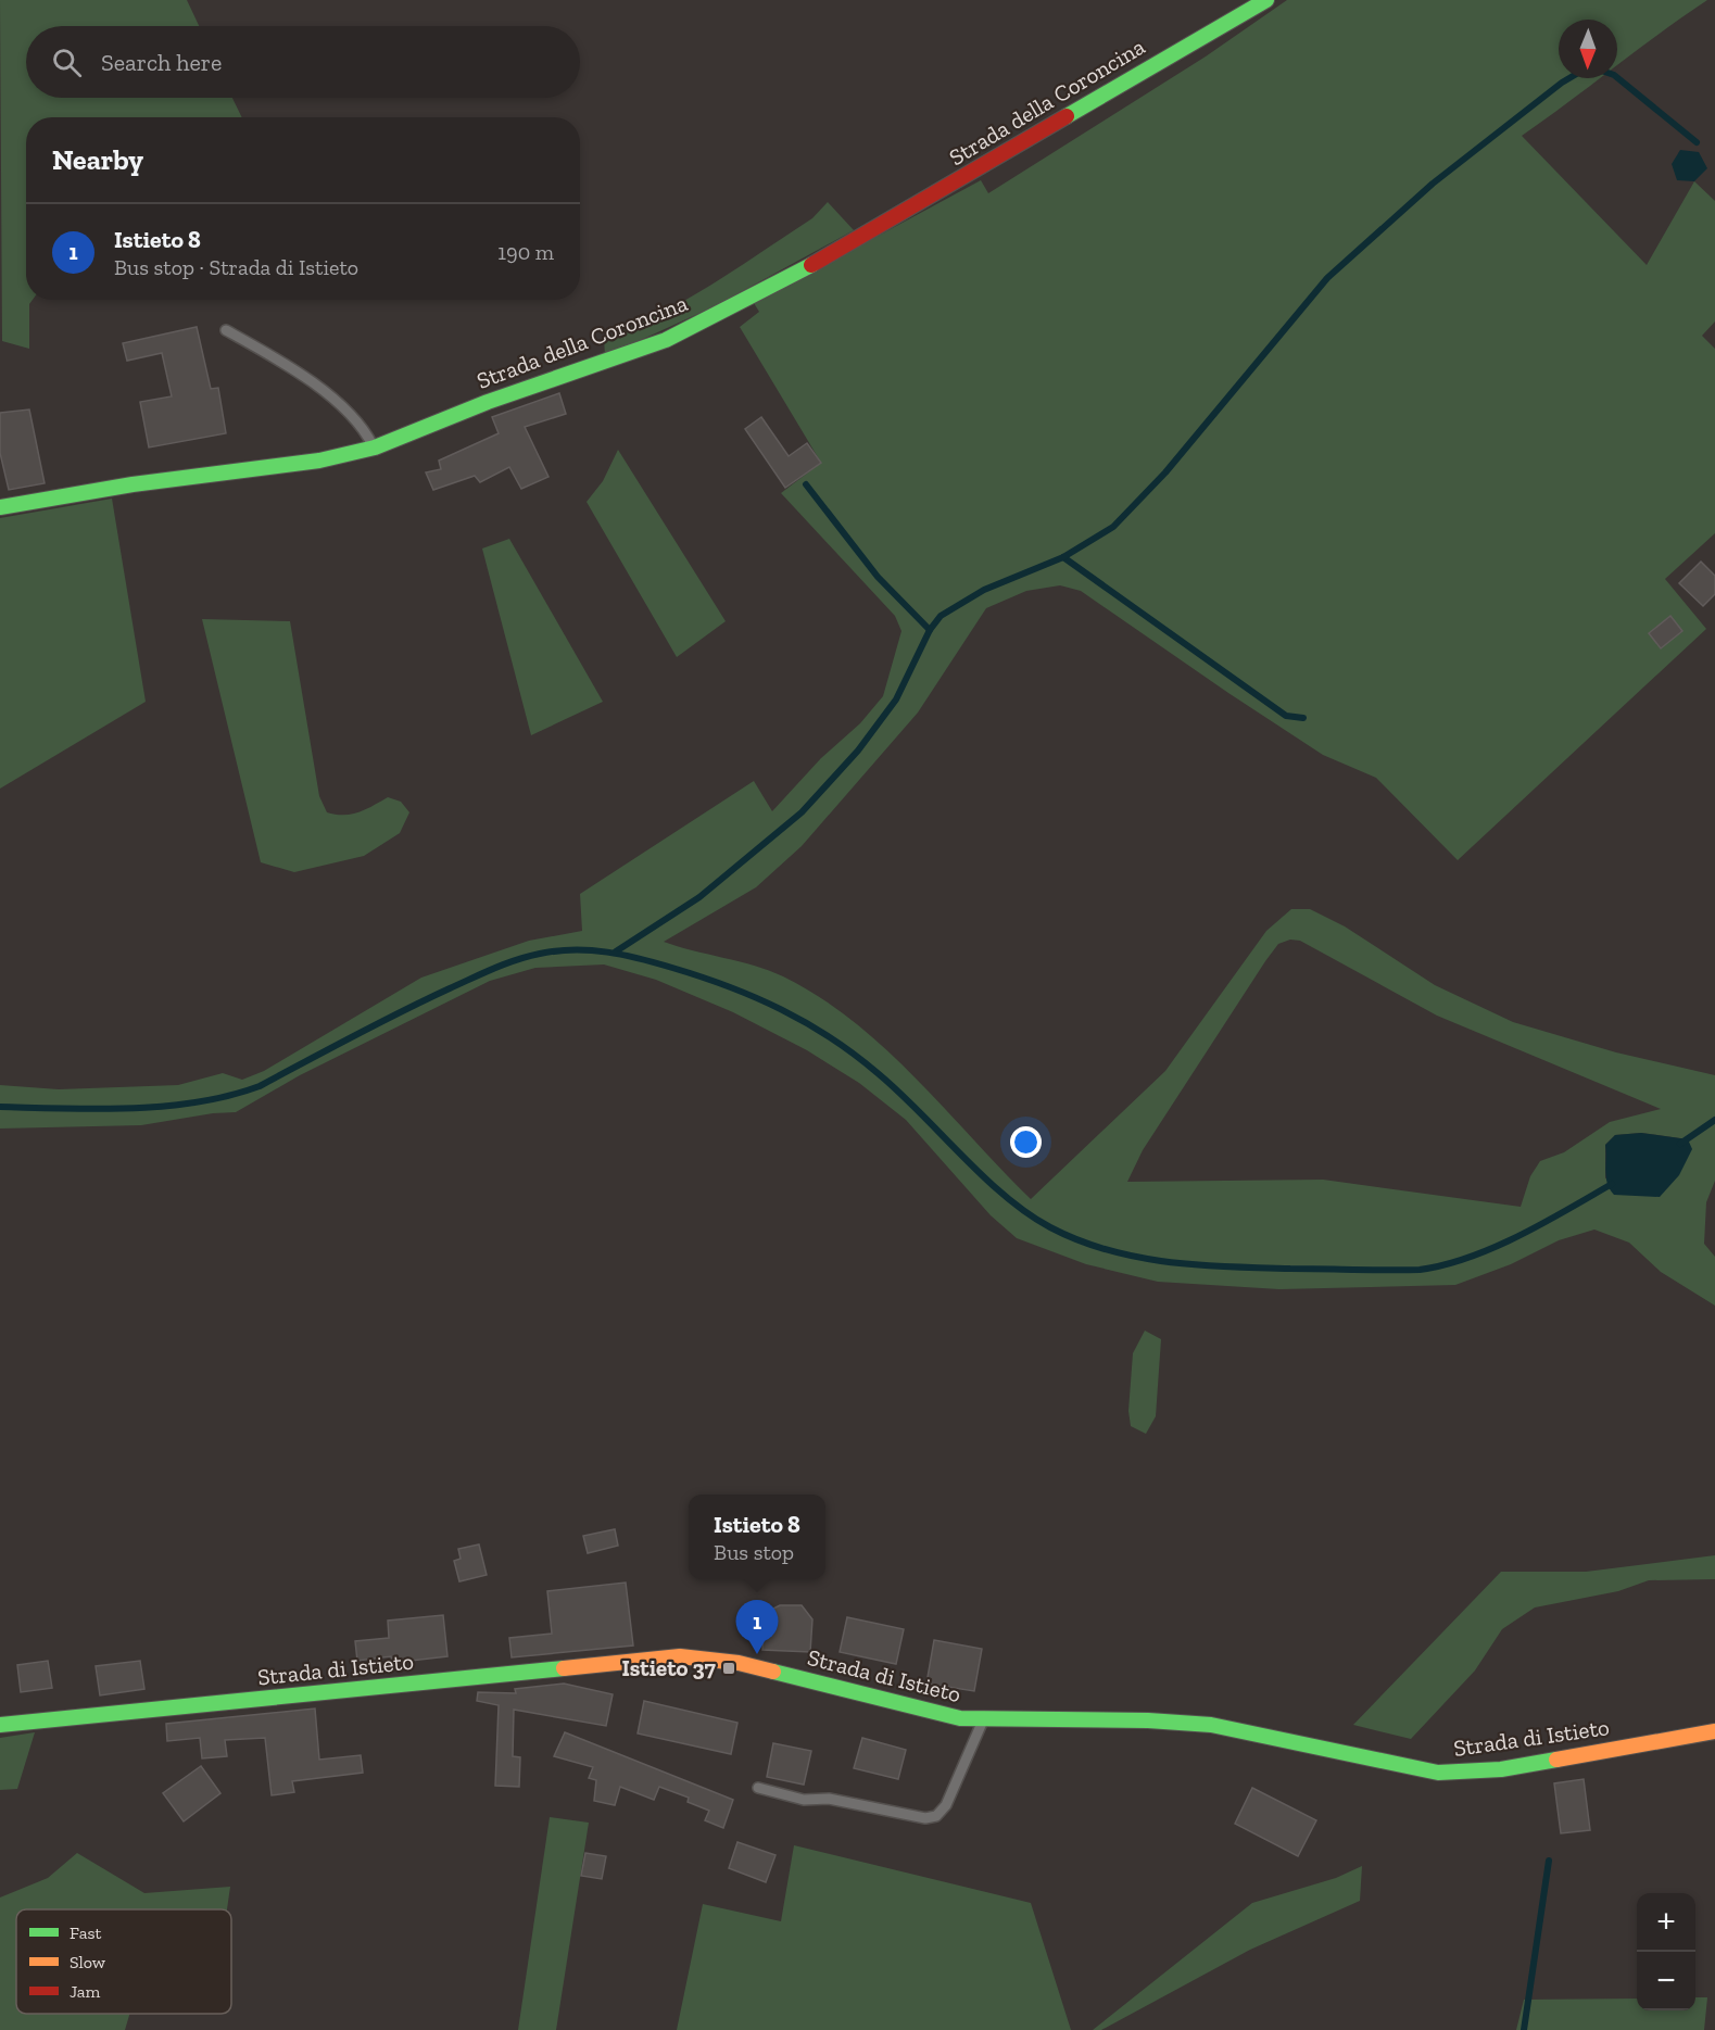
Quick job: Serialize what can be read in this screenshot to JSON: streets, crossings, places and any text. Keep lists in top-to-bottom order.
{
  "streets": {
    "street": ["Strada della Coroncina", "Strada di Istieto"]
  },
  "places": {
    "transit": ["Istieto 37"]
  },
  "legend": ["Fast", "Slow", "Jam"],
  "north": "bottom",
  "page": {
    "search": "Search here",
    "heading": "Nearby",
    "list": [
      {
        "mark": "1",
        "name": "Istieto 8",
        "note": "Bus stop · Strada di Istieto",
        "value": "190 m"
      }
    ],
    "popup": ["Istieto 8", "Bus stop"],
    "pins": "1",
    "map_buttons": ["+", "−"]
  }
}
